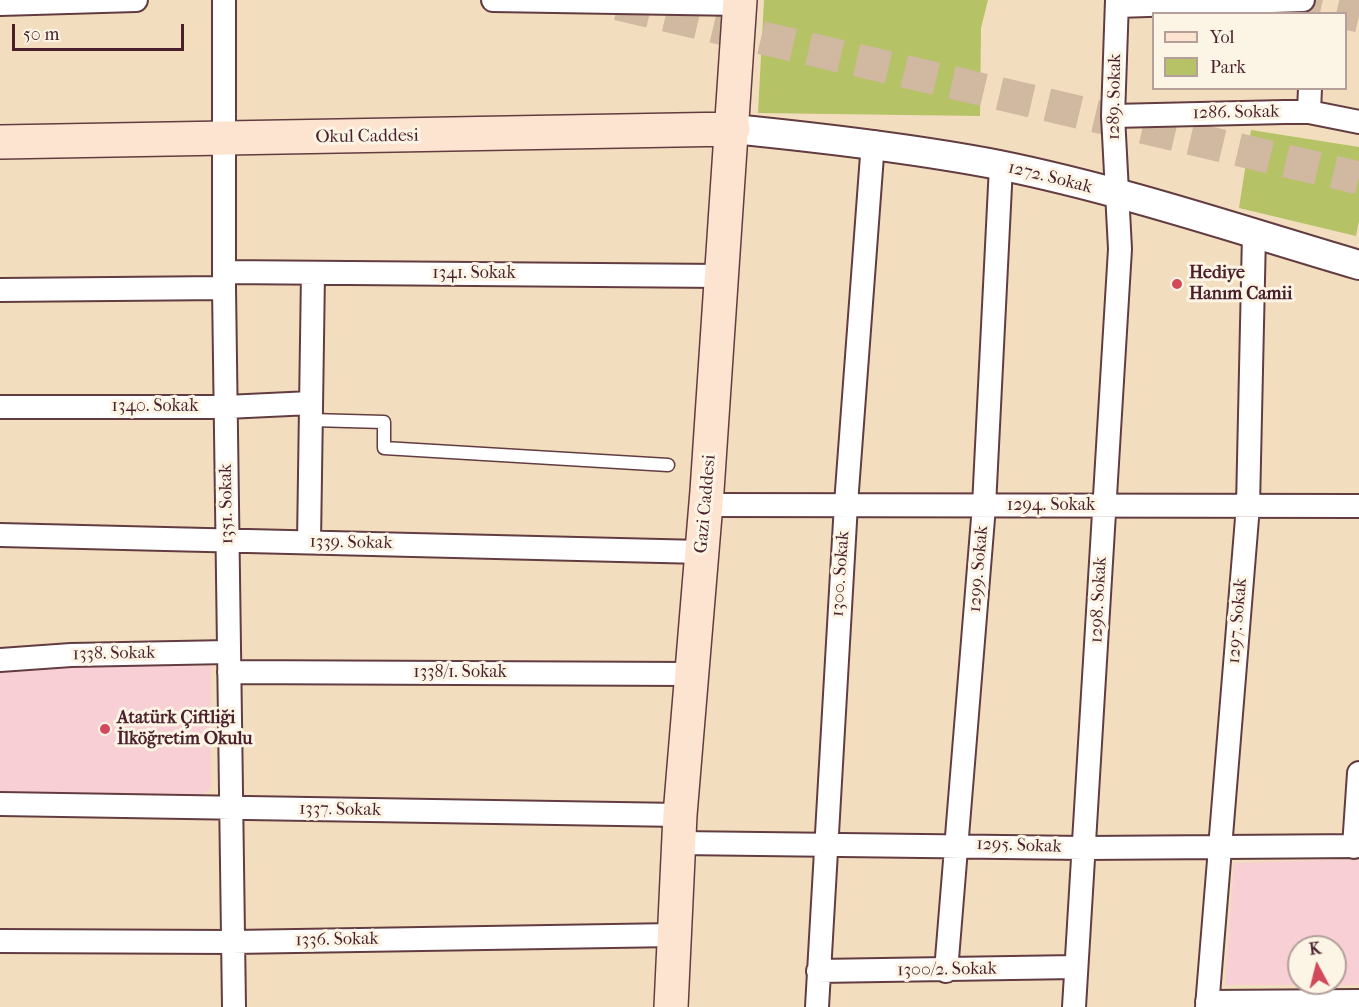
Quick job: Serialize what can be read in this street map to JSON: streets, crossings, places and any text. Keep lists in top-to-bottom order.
{
  "streets": {
    "main road": ["Okul Caddesi", "Gazi Caddesi"],
    "street": [
      "1289. Sokak",
      "1286. Sokak",
      "1272. Sokak",
      "1341. Sokak",
      "1340. Sokak",
      "1351. Sokak",
      "1294. Sokak",
      "1339. Sokak",
      "1299. Sokak",
      "1300. Sokak",
      "1298. Sokak",
      "1297. Sokak",
      "1338. Sokak",
      "1338/1. Sokak",
      "1337. Sokak",
      "1295. Sokak",
      "1336. Sokak",
      "1300/2. Sokak"
    ]
  },
  "crossings": [
    ["1289. Sokak", "1286. Sokak"],
    ["1289. Sokak", "1272. Sokak"],
    ["1289. Sokak", "1298. Sokak"],
    ["Okul Caddesi", "1272. Sokak"],
    ["Okul Caddesi", "1351. Sokak"],
    ["Okul Caddesi", "Gazi Caddesi"],
    ["1272. Sokak", "Gazi Caddesi"],
    ["1272. Sokak", "1299. Sokak"],
    ["1272. Sokak", "1300. Sokak"],
    ["1272. Sokak", "1298. Sokak"],
    ["1272. Sokak", "1297. Sokak"],
    ["1341. Sokak", "1351. Sokak"],
    ["1341. Sokak", "Gazi Caddesi"],
    ["1340. Sokak", "1351. Sokak"],
    ["1351. Sokak", "1339. Sokak"],
    ["1351. Sokak", "1338. Sokak"],
    ["1351. Sokak", "1338/1. Sokak"],
    ["1351. Sokak", "1337. Sokak"],
    ["1351. Sokak", "1336. Sokak"],
    ["Gazi Caddesi", "1294. Sokak"],
    ["Gazi Caddesi", "1339. Sokak"],
    ["Gazi Caddesi", "1338/1. Sokak"],
    ["Gazi Caddesi", "1337. Sokak"],
    ["Gazi Caddesi", "1295. Sokak"],
    ["Gazi Caddesi", "1336. Sokak"],
    ["1294. Sokak", "1299. Sokak"],
    ["1294. Sokak", "1300. Sokak"],
    ["1294. Sokak", "1298. Sokak"],
    ["1294. Sokak", "1297. Sokak"],
    ["1299. Sokak", "1295. Sokak"],
    ["1299. Sokak", "1300/2. Sokak"],
    ["1300. Sokak", "1295. Sokak"],
    ["1300. Sokak", "1300/2. Sokak"],
    ["1298. Sokak", "1295. Sokak"],
    ["1298. Sokak", "1300/2. Sokak"],
    ["1297. Sokak", "1295. Sokak"],
    ["1338. Sokak", "1338/1. Sokak"],
    ["1337. Sokak", "1295. Sokak"]
  ],
  "places": ["Hediye Hanım Camii", "Atatürk Çiftliği İlköğretim Okulu"],
  "legend": ["Yol", "Park"],
  "scale_bar": "50 m",
  "north": "top"
}
